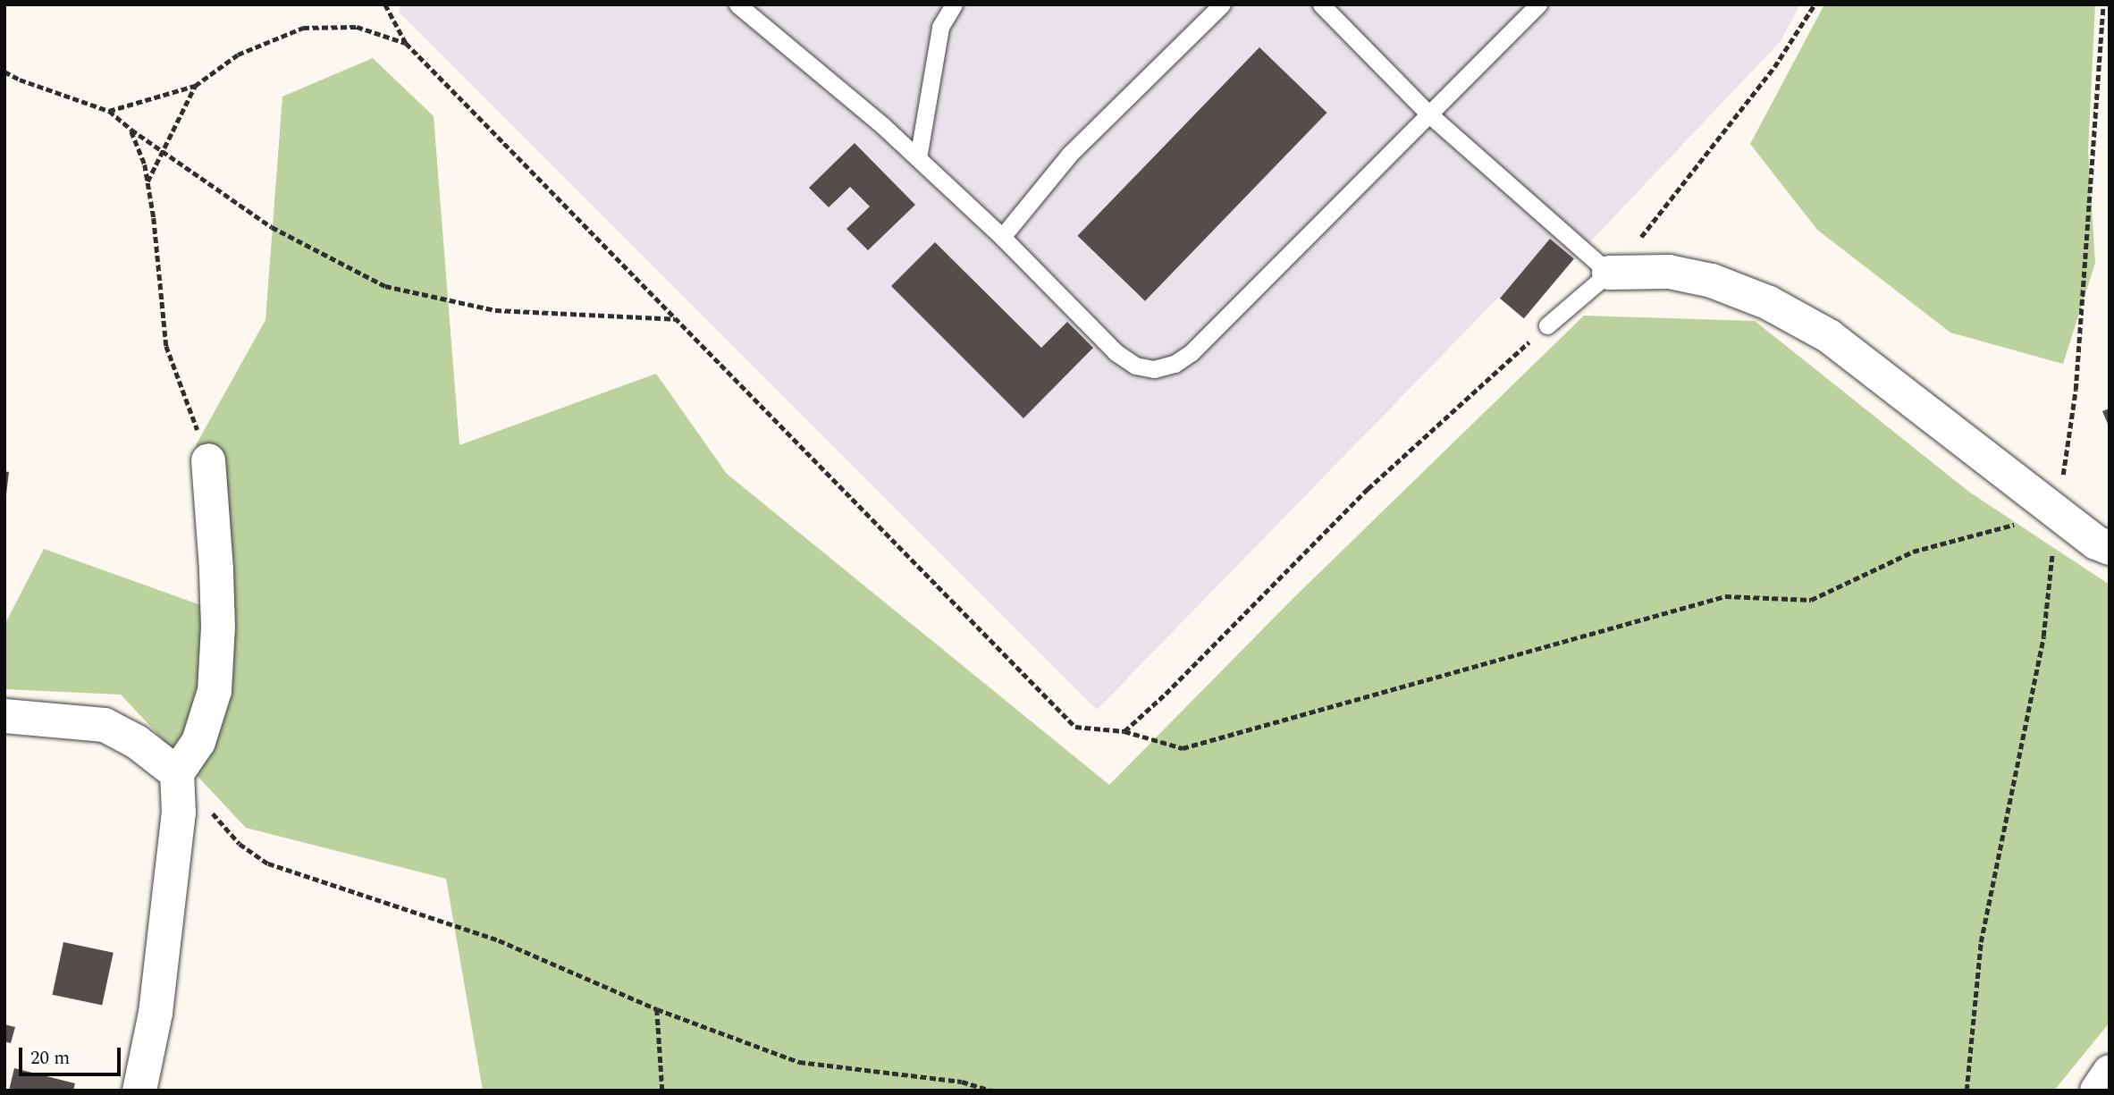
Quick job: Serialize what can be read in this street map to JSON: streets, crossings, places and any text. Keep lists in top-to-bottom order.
{
  "scale_bar": "20 m"
}
